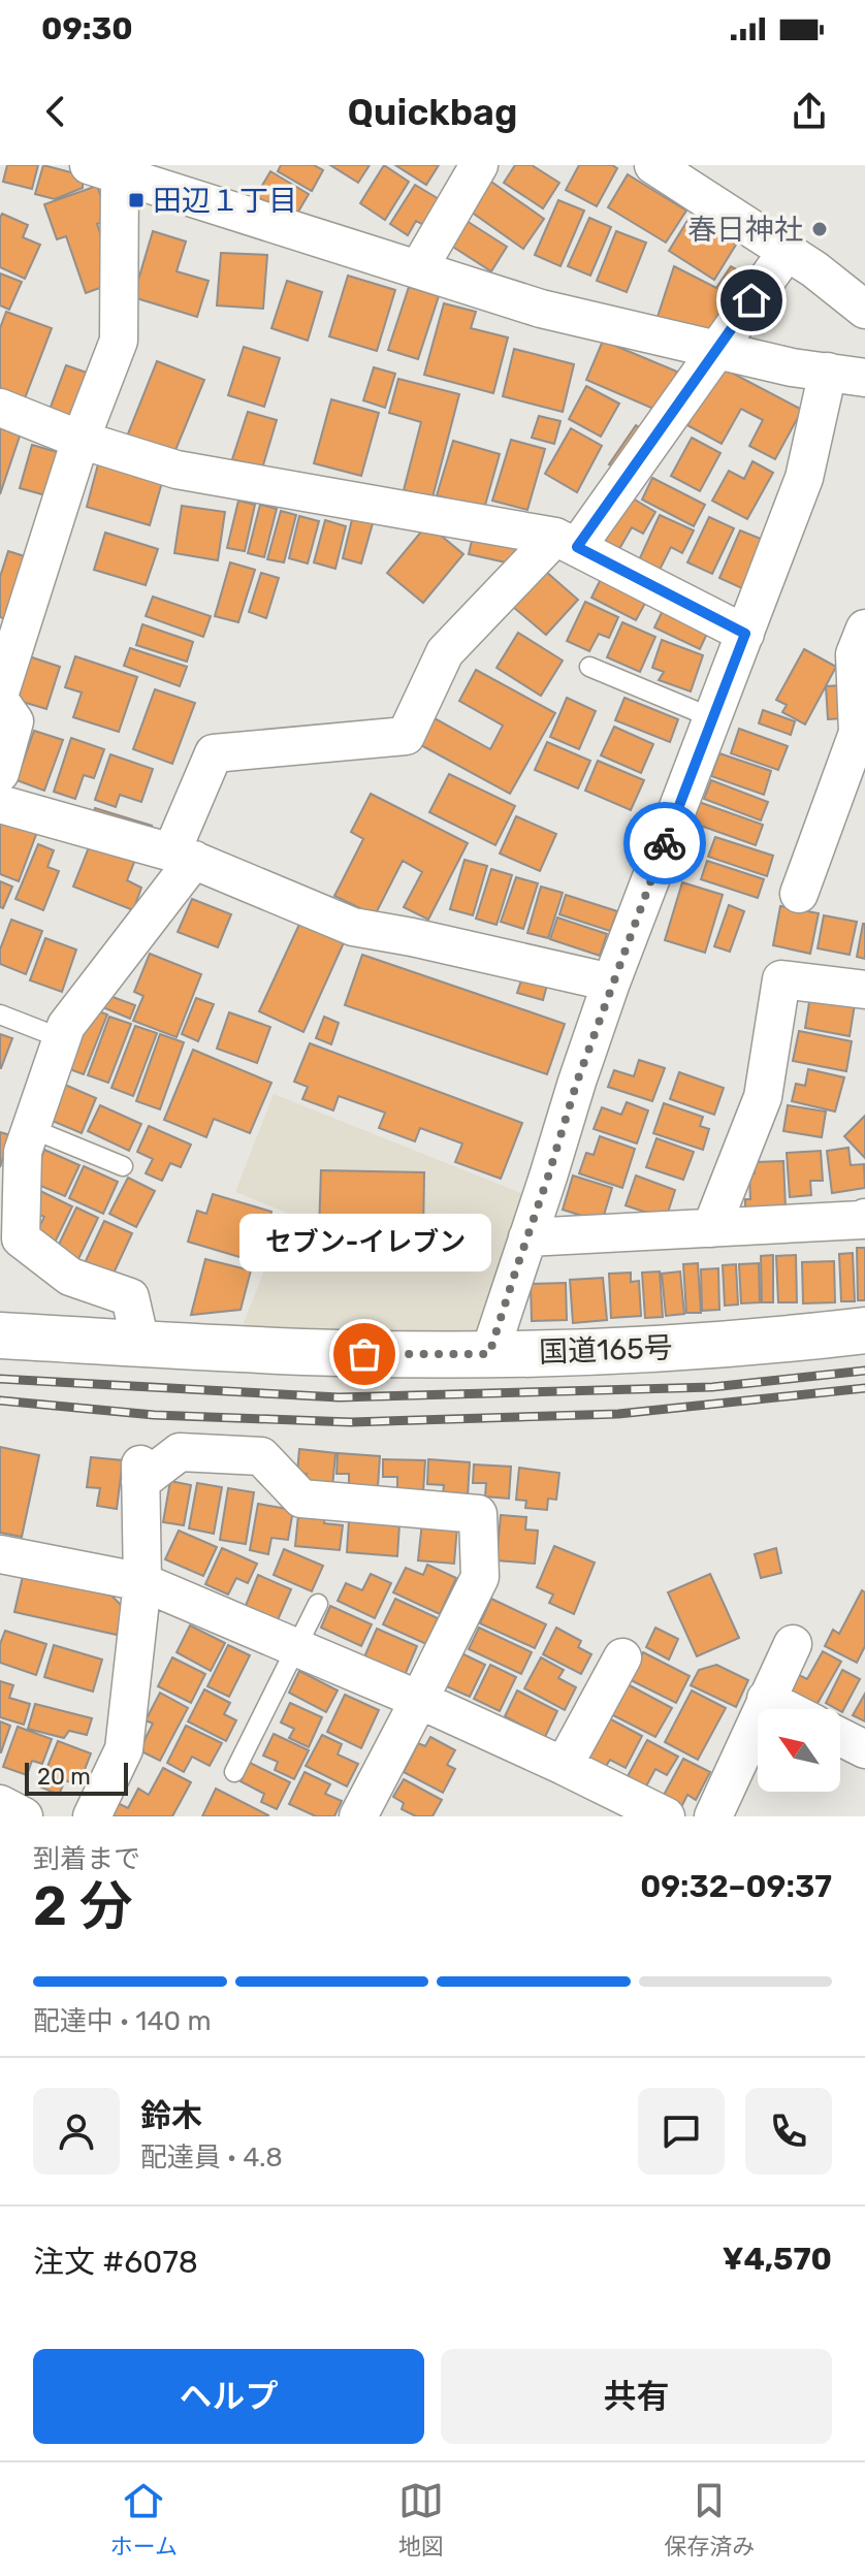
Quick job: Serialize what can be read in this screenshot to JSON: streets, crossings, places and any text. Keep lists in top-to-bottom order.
{
  "streets": {
    "highway": ["国道165号"]
  },
  "places": {
    "transit": ["田辺１丁目"],
    "other": ["春日神社", "セブン-イレブン"]
  },
  "scale_bar": "20 m",
  "north": "top left",
  "page": {
    "status": "09:30",
    "header": "Quickbag",
    "bubble": "セブン-イレブン",
    "scale": "20 m",
    "heading": ["2 分", "到着まで", "09:32–09:37"],
    "panel": [
      "鈴木",
      "配達員 · 4.8",
      "注文 #6078",
      "¥4,570"
    ],
    "bar": "配達中 · 140 m",
    "buttons": ["ヘルプ", "共有"],
    "tabs": ["ホーム", "地図", "保存済み"]
  }
}
